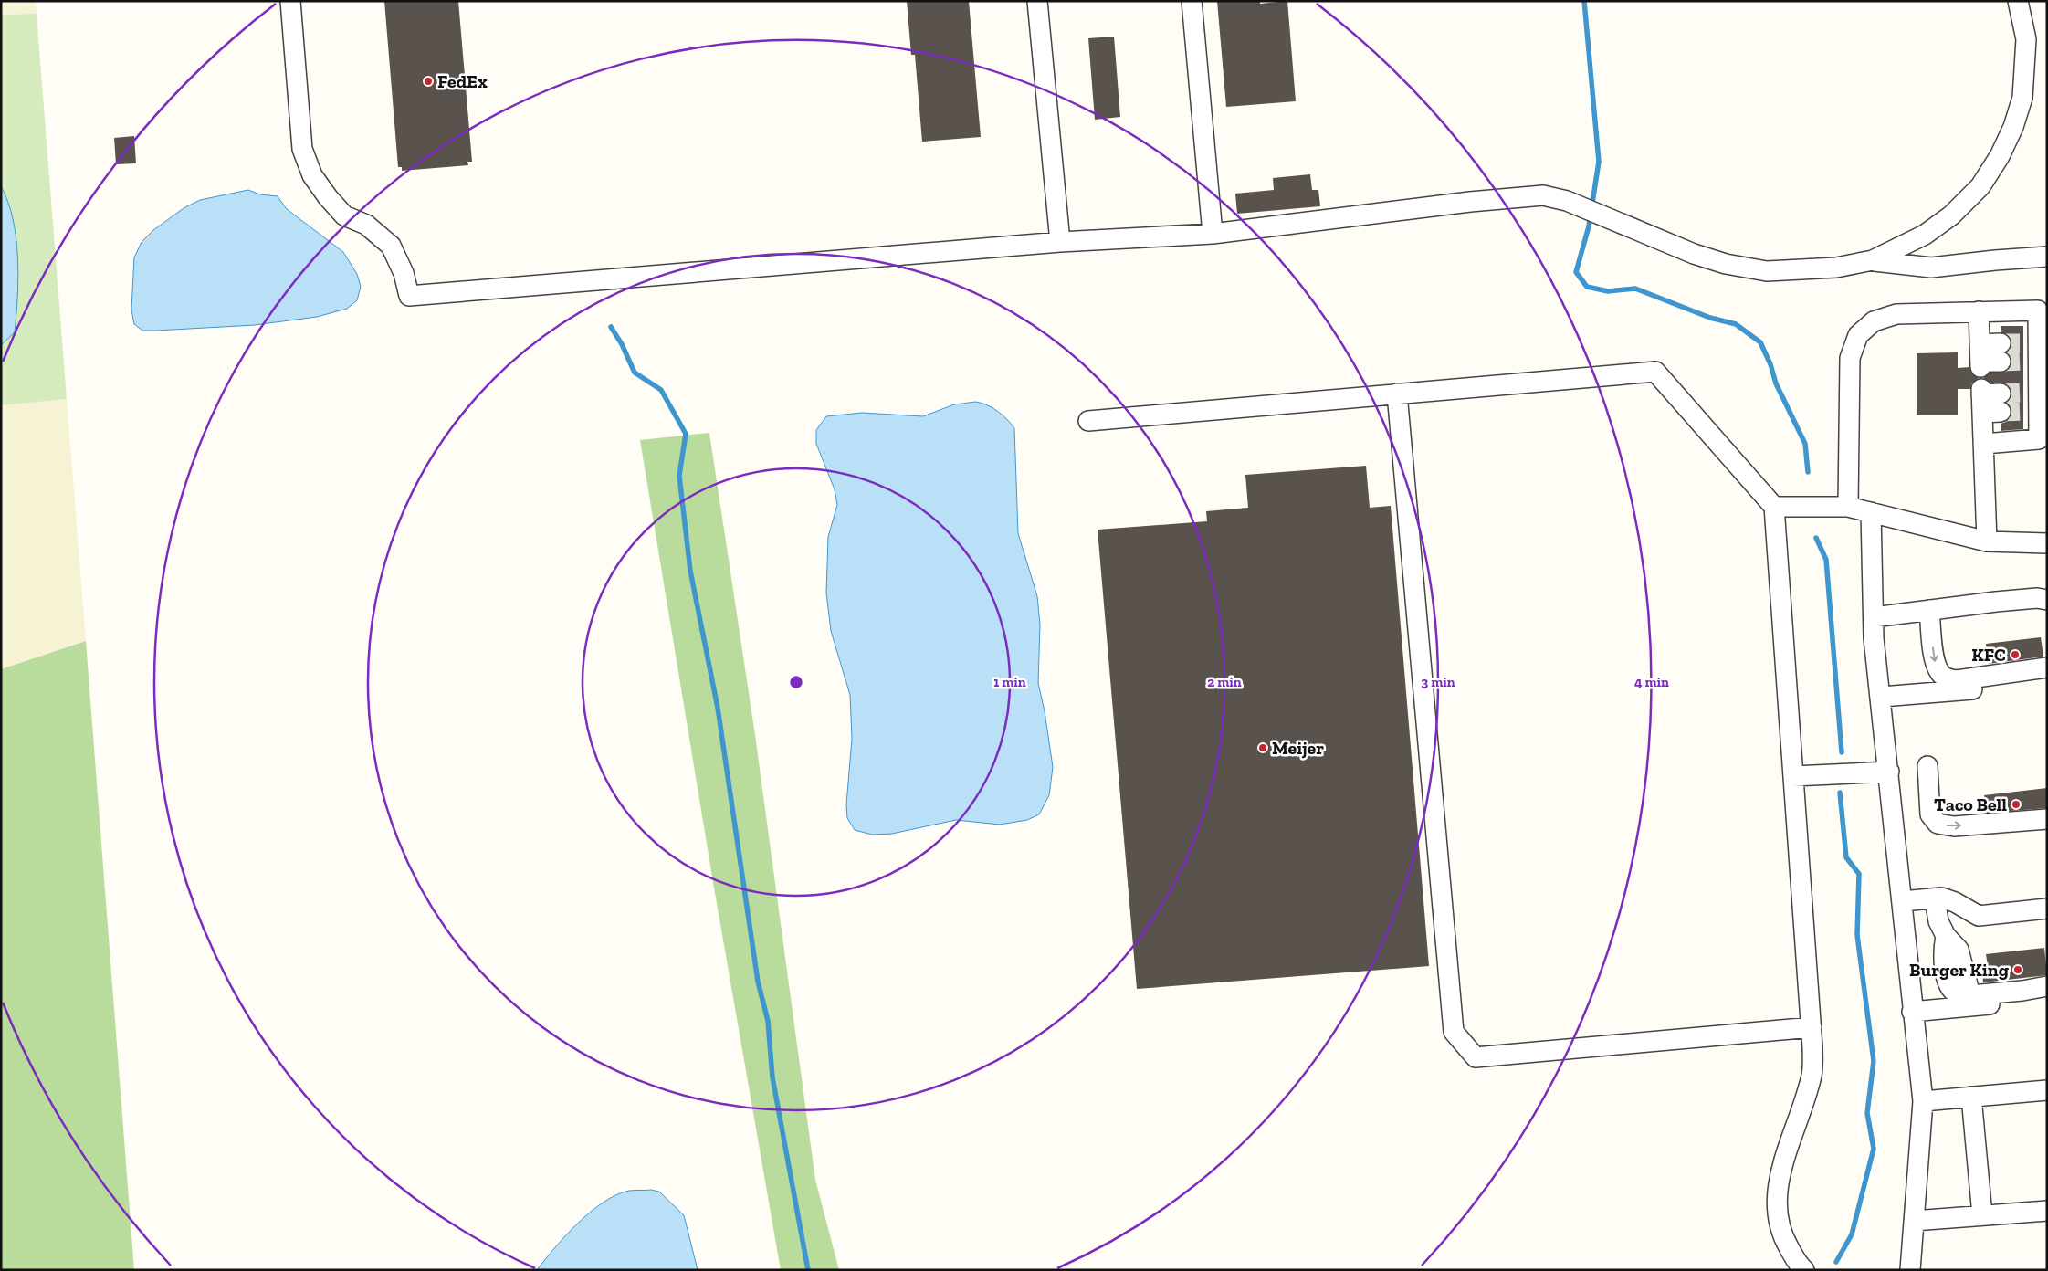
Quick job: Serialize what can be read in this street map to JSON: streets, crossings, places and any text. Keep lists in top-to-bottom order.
{
  "places": [
    "FedEx",
    "KFC",
    "Meijer",
    "Taco Bell",
    "Burger King"
  ],
  "rings": [
    "1 min",
    "2 min",
    "3 min",
    "4 min"
  ]
}
